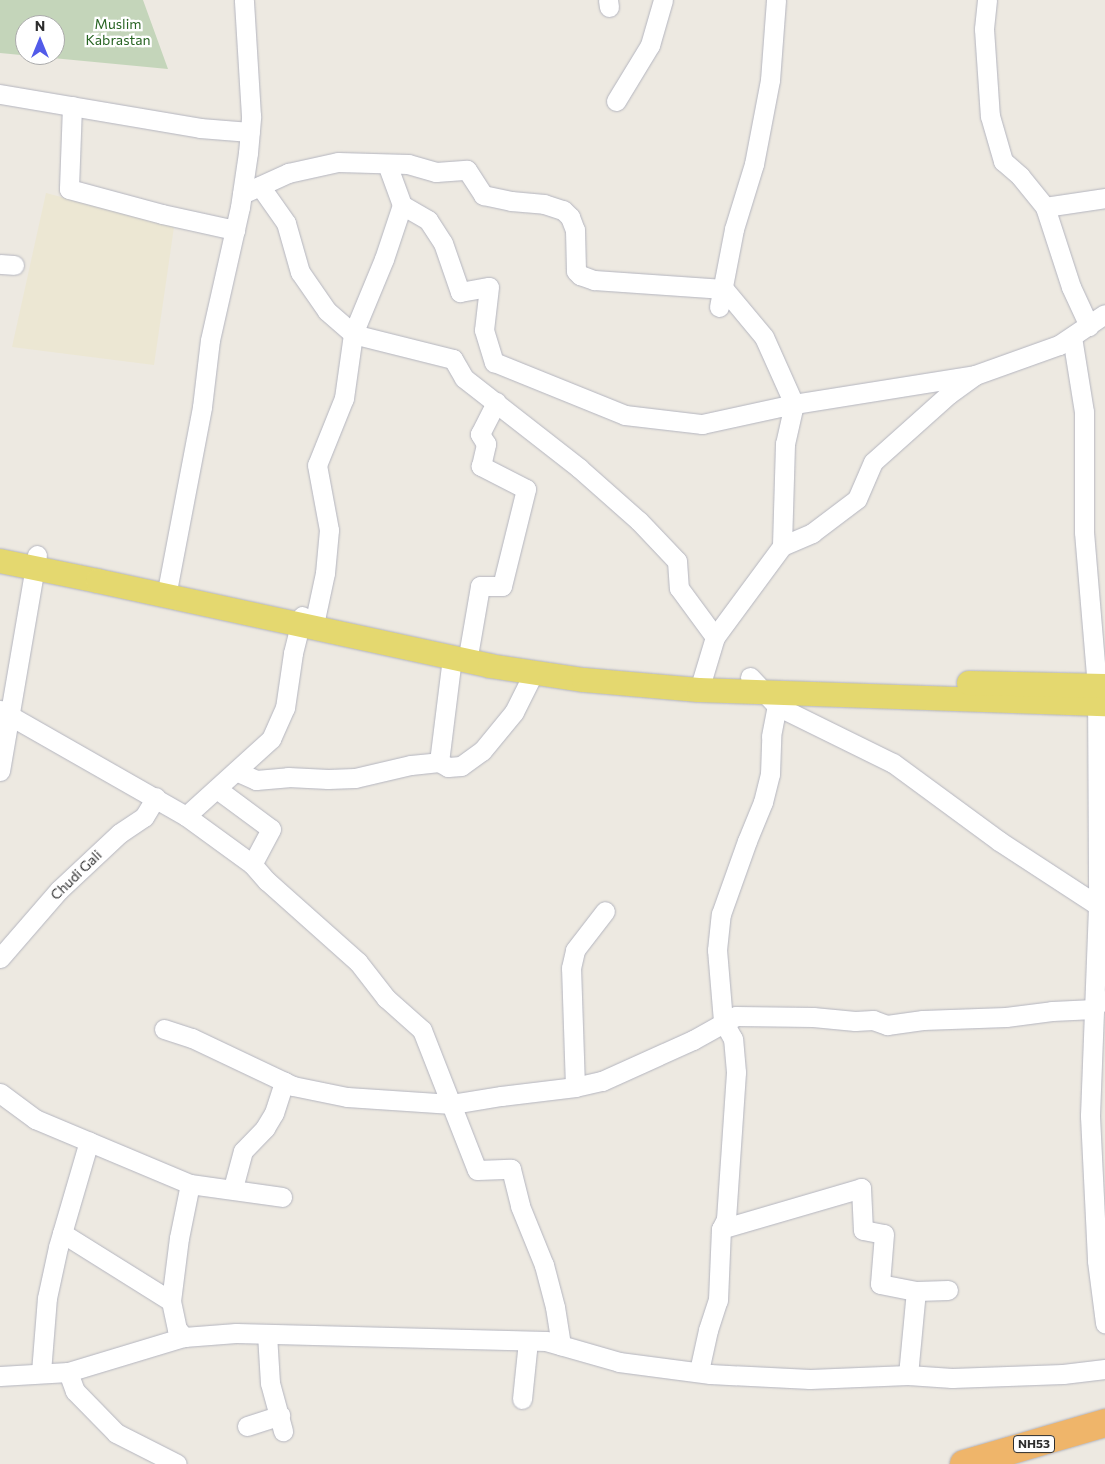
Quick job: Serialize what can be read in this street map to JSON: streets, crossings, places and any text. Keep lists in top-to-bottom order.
{
  "streets": {
    "highway": ["NH53"],
    "street": ["Chudi Gali"]
  },
  "parks": ["Muslim Kabrastan"],
  "north": "top"
}
